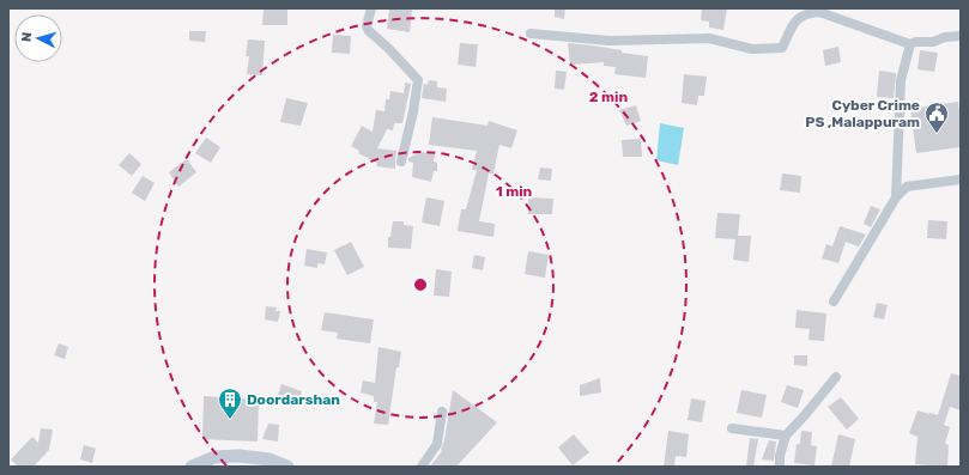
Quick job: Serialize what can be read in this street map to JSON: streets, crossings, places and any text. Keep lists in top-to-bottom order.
{
  "places": {
    "public building": ["Cyber Crime PS ,Malappuram"],
    "building": ["Doordarshan"]
  },
  "north": "left",
  "rings": ["2 min", "1 min"]
}
